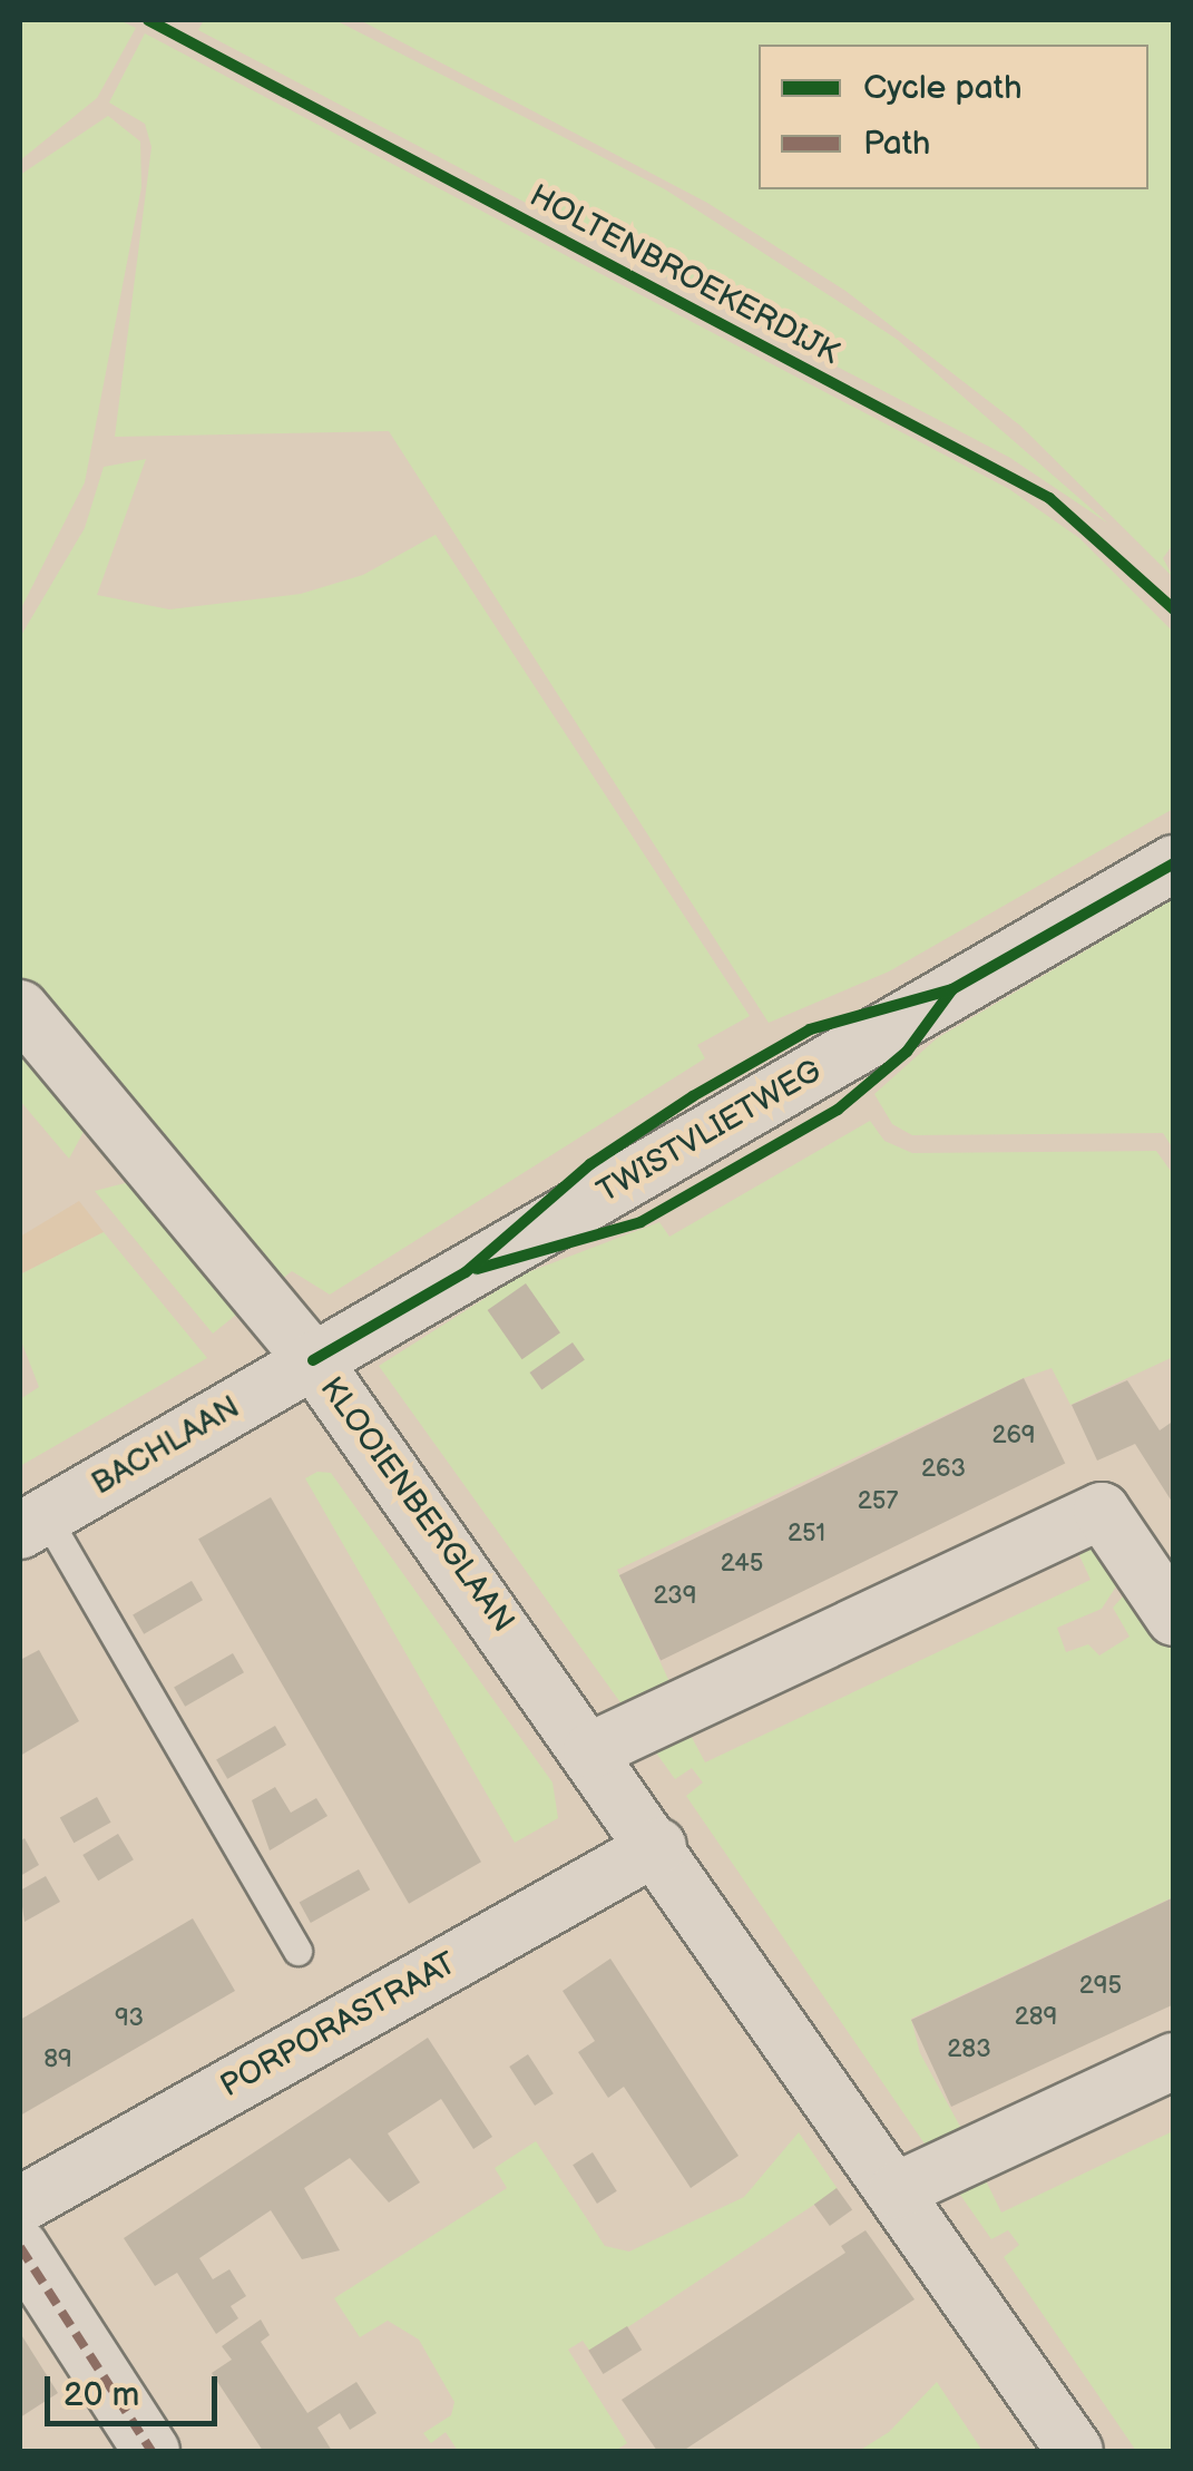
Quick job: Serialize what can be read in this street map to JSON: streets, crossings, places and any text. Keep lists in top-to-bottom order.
{
  "streets": {
    "street": [
      "TWISTVLIETWEG",
      "BACHLAAN",
      "KLOOIENBERGLAAN",
      "PORPORASTRAAT"
    ],
    "cycle path": ["HOLTENBROEKERDIJK"]
  },
  "crossings": [
    ["TWISTVLIETWEG", "BACHLAAN"],
    ["TWISTVLIETWEG", "KLOOIENBERGLAAN"],
    ["BACHLAAN", "KLOOIENBERGLAAN"],
    ["KLOOIENBERGLAAN", "PORPORASTRAAT"]
  ],
  "house_numbers": [
    "269",
    "263",
    "257",
    "251",
    "245",
    "239",
    "295",
    "289",
    "93",
    "283",
    "89"
  ],
  "legend": ["Cycle path", "Path"],
  "scale_bar": "20 m"
}
